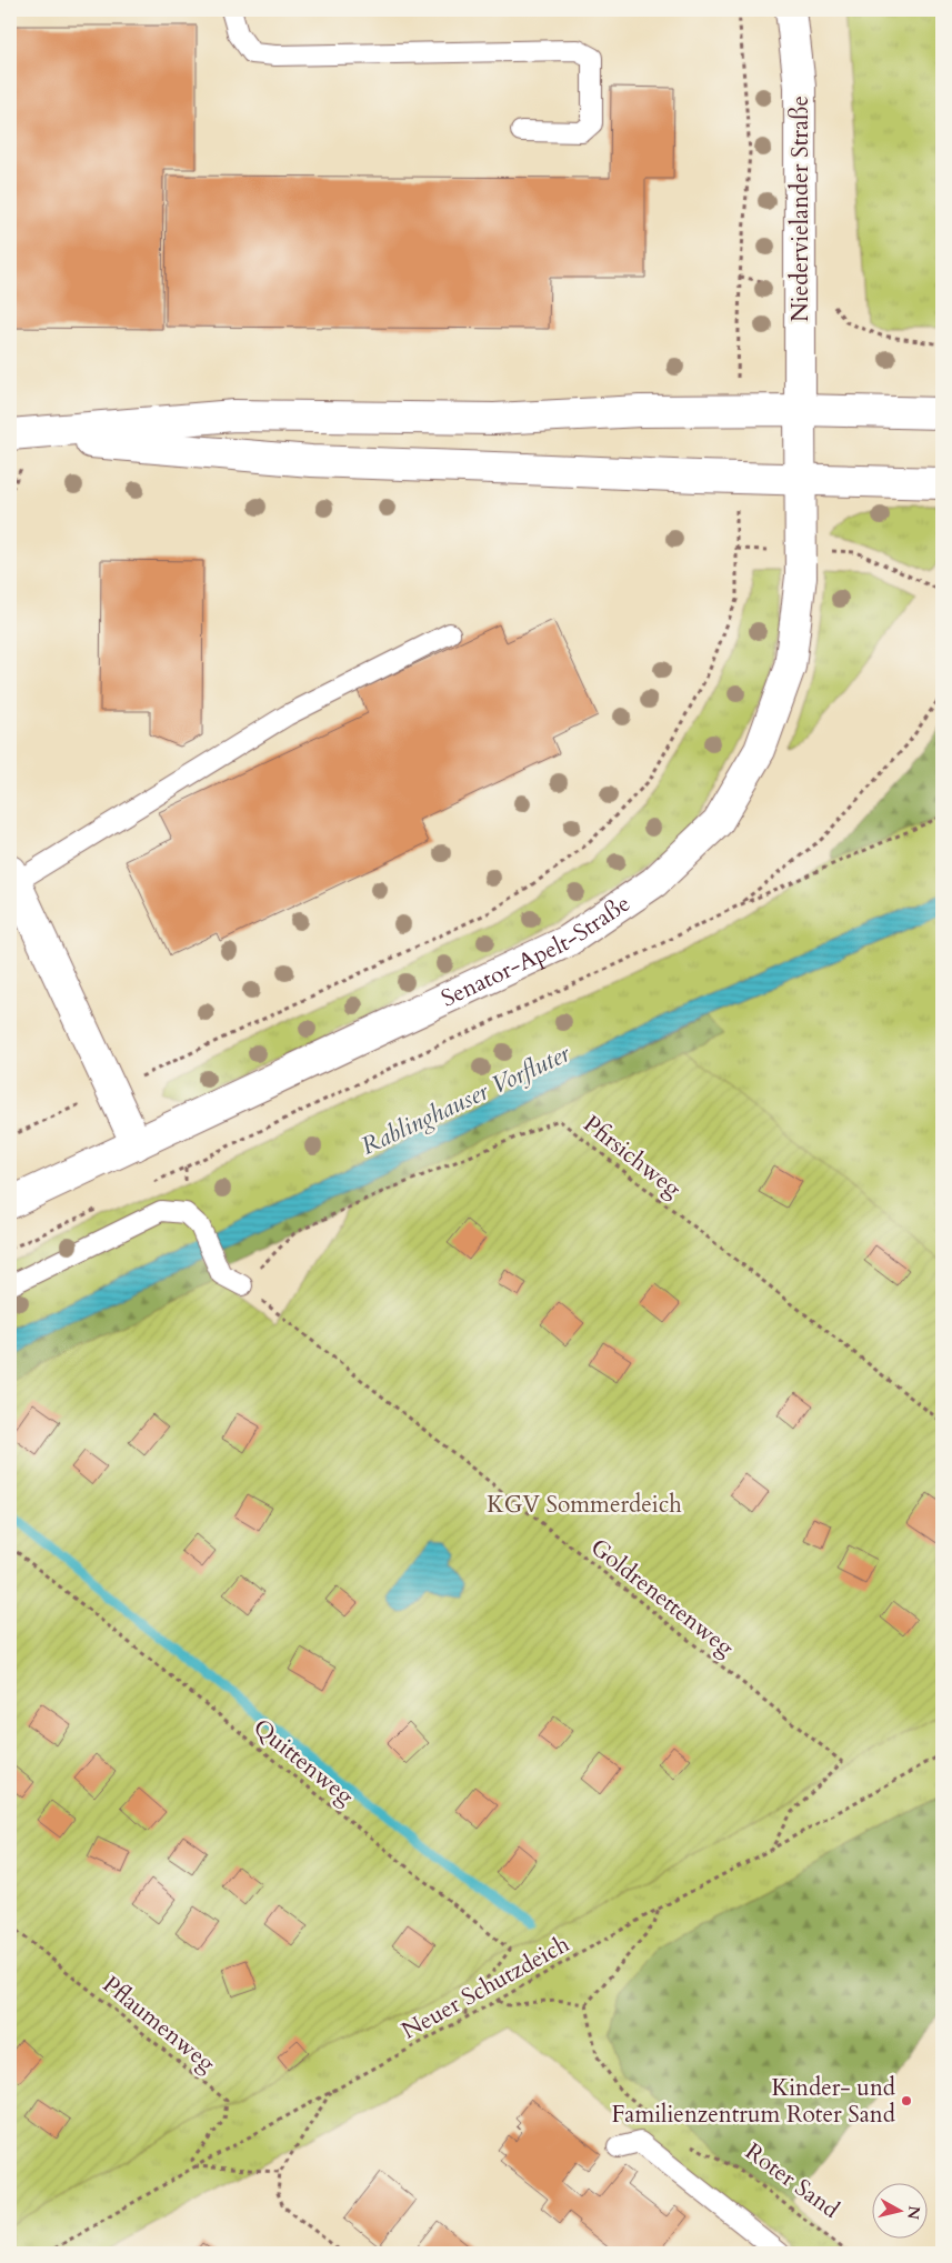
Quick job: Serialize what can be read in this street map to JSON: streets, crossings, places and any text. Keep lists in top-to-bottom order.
{
  "streets": {
    "main road": ["Niedervielander Straße", "Senator-Apelt-Straße"],
    "path": [
      "Pfirsichweg",
      "Goldrenettenweg",
      "Quittenweg",
      "Neuer Schutzdeich",
      "Pflaumenweg",
      "Roter Sand"
    ]
  },
  "crossings": [
    ["Niedervielander Straße", "Senator-Apelt-Straße"],
    ["Pfirsichweg", "Goldrenettenweg"],
    ["Goldrenettenweg", "Neuer Schutzdeich"],
    ["Quittenweg", "Neuer Schutzdeich"],
    ["Neuer Schutzdeich", "Pflaumenweg"]
  ],
  "water": ["Rablinghauser Vorfluter"],
  "parks": ["KGV Sommerdeich"],
  "places": ["Kinder- und Familienzentrum Roter Sand"],
  "north": "right"
}
